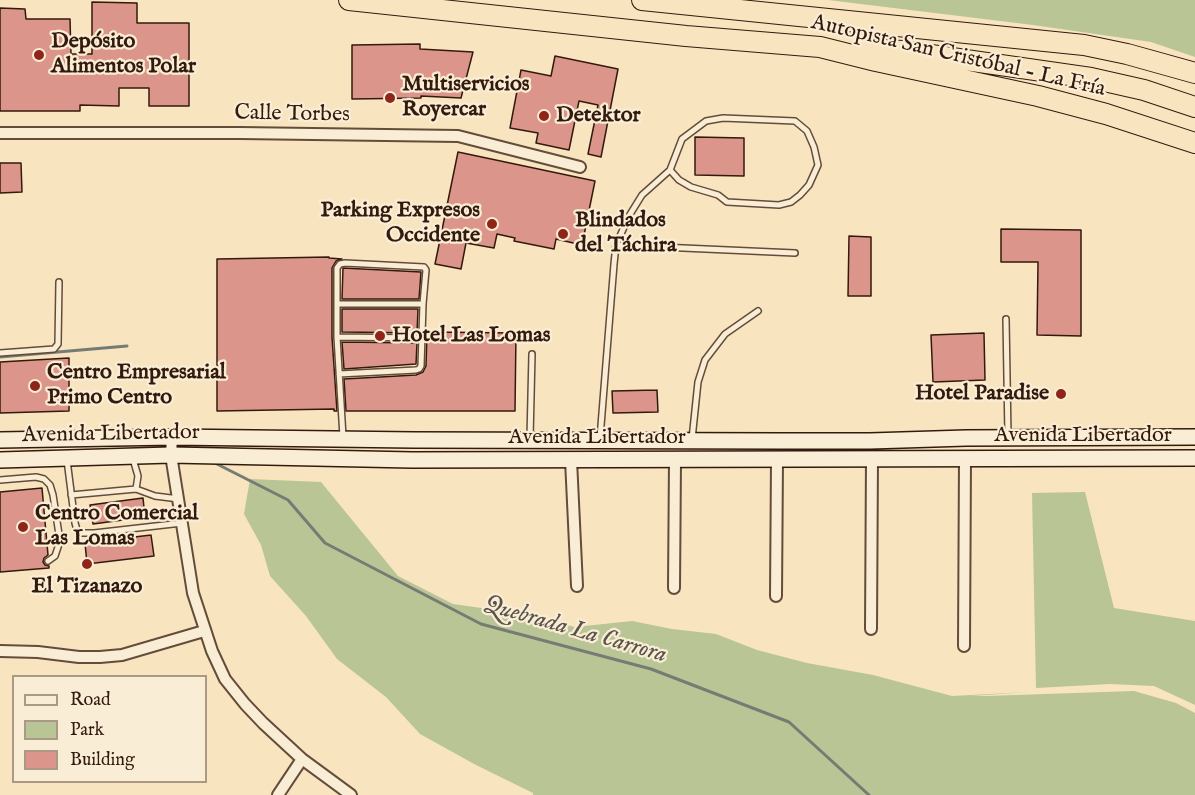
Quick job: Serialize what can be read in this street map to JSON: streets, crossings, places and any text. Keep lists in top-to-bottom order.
{
  "streets": {
    "highway": ["Autopista San Cristóbal - La Fría"],
    "main road": ["Avenida Libertador"],
    "street": ["Calle Torbes"]
  },
  "water": ["Quebrada La Carrora"],
  "places": [
    "Depósito Alimentos Polar",
    "Multiservicios Royercar",
    "Detektor",
    "Parking Expresos Occidente",
    "Blindados del Táchira",
    "Hotel Las Lomas",
    "Centro Empresarial Primo Centro",
    "Hotel Paradise",
    "Centro Comercial Las Lomas",
    "El Tizanazo"
  ],
  "legend": ["Road", "Park", "Building"]
}
